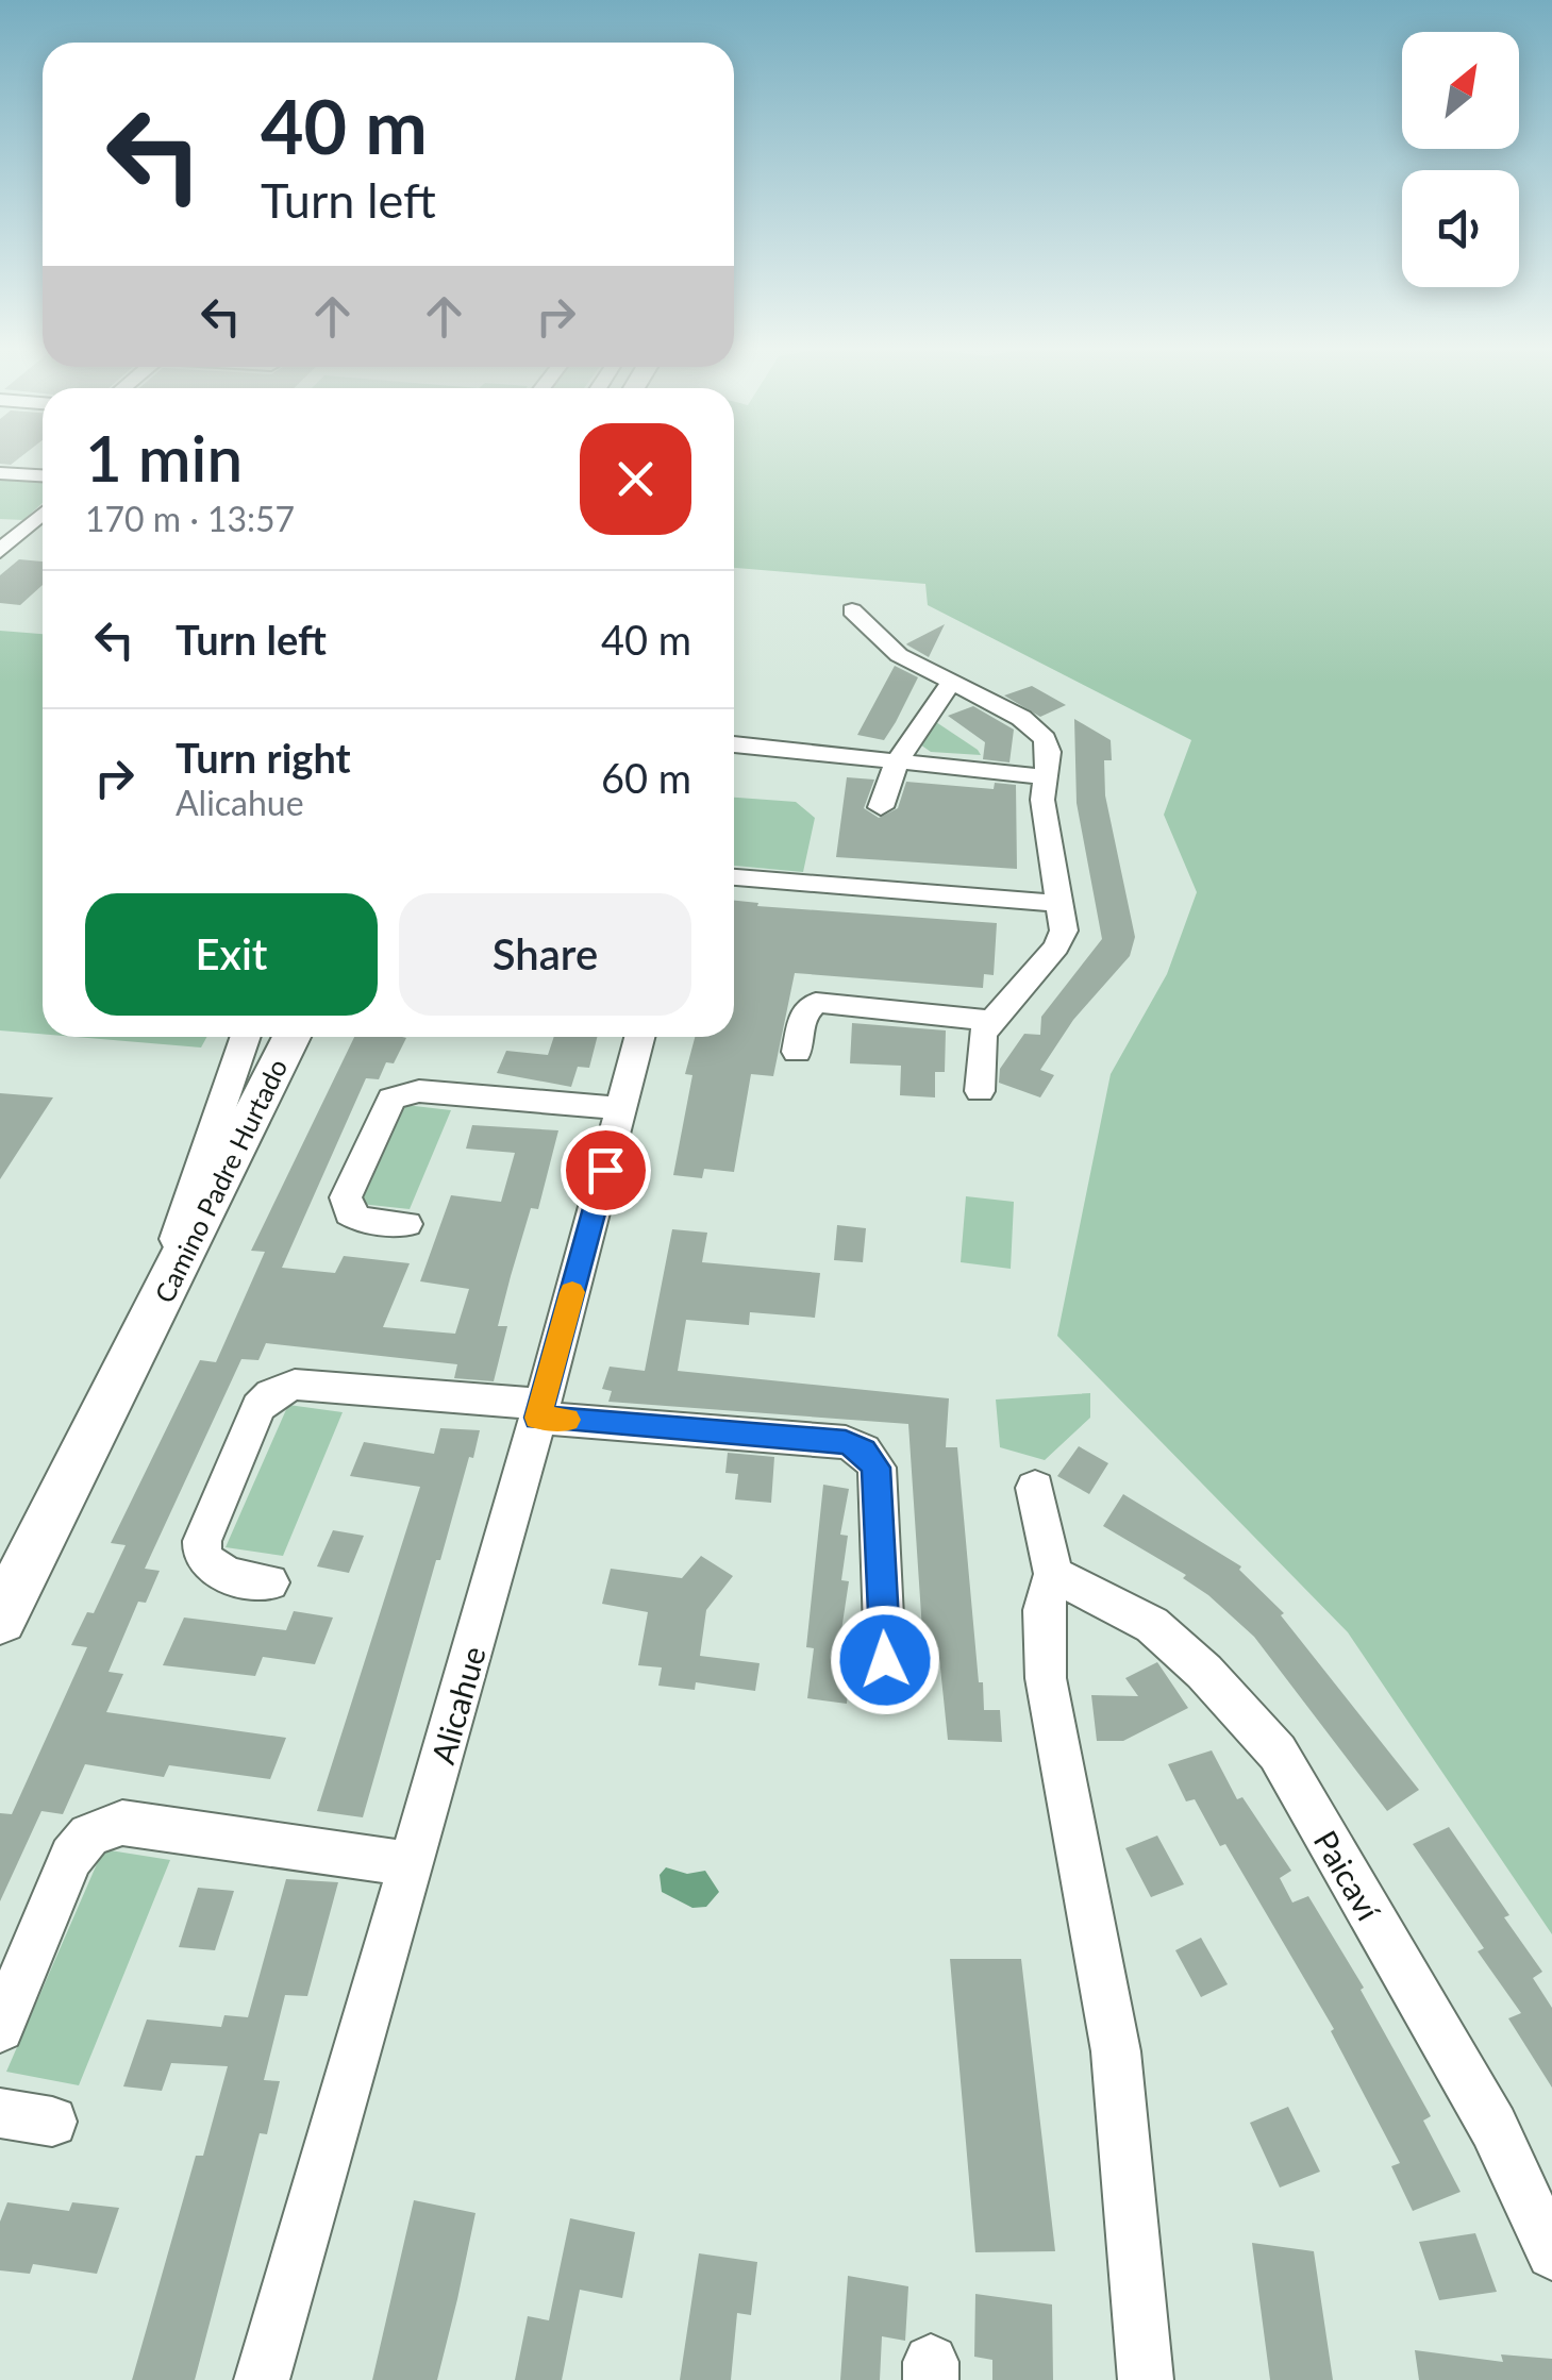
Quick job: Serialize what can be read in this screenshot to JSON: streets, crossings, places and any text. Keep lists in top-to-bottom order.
{
  "streets": {
    "main road": ["Camino Padre Hurtado"],
    "street": ["Alicahue", "Paicaví"]
  },
  "north": "top right",
  "page": {
    "turn": ["40 m", "Turn left"],
    "heading": ["1 min", "170 m · 13:57"],
    "list": [
      {
        "name": "Turn left",
        "value": "40 m"
      },
      {
        "name": "Turn right",
        "note": "Alicahue",
        "value": "60 m"
      }
    ],
    "buttons": ["Exit", "Share"]
  }
}
